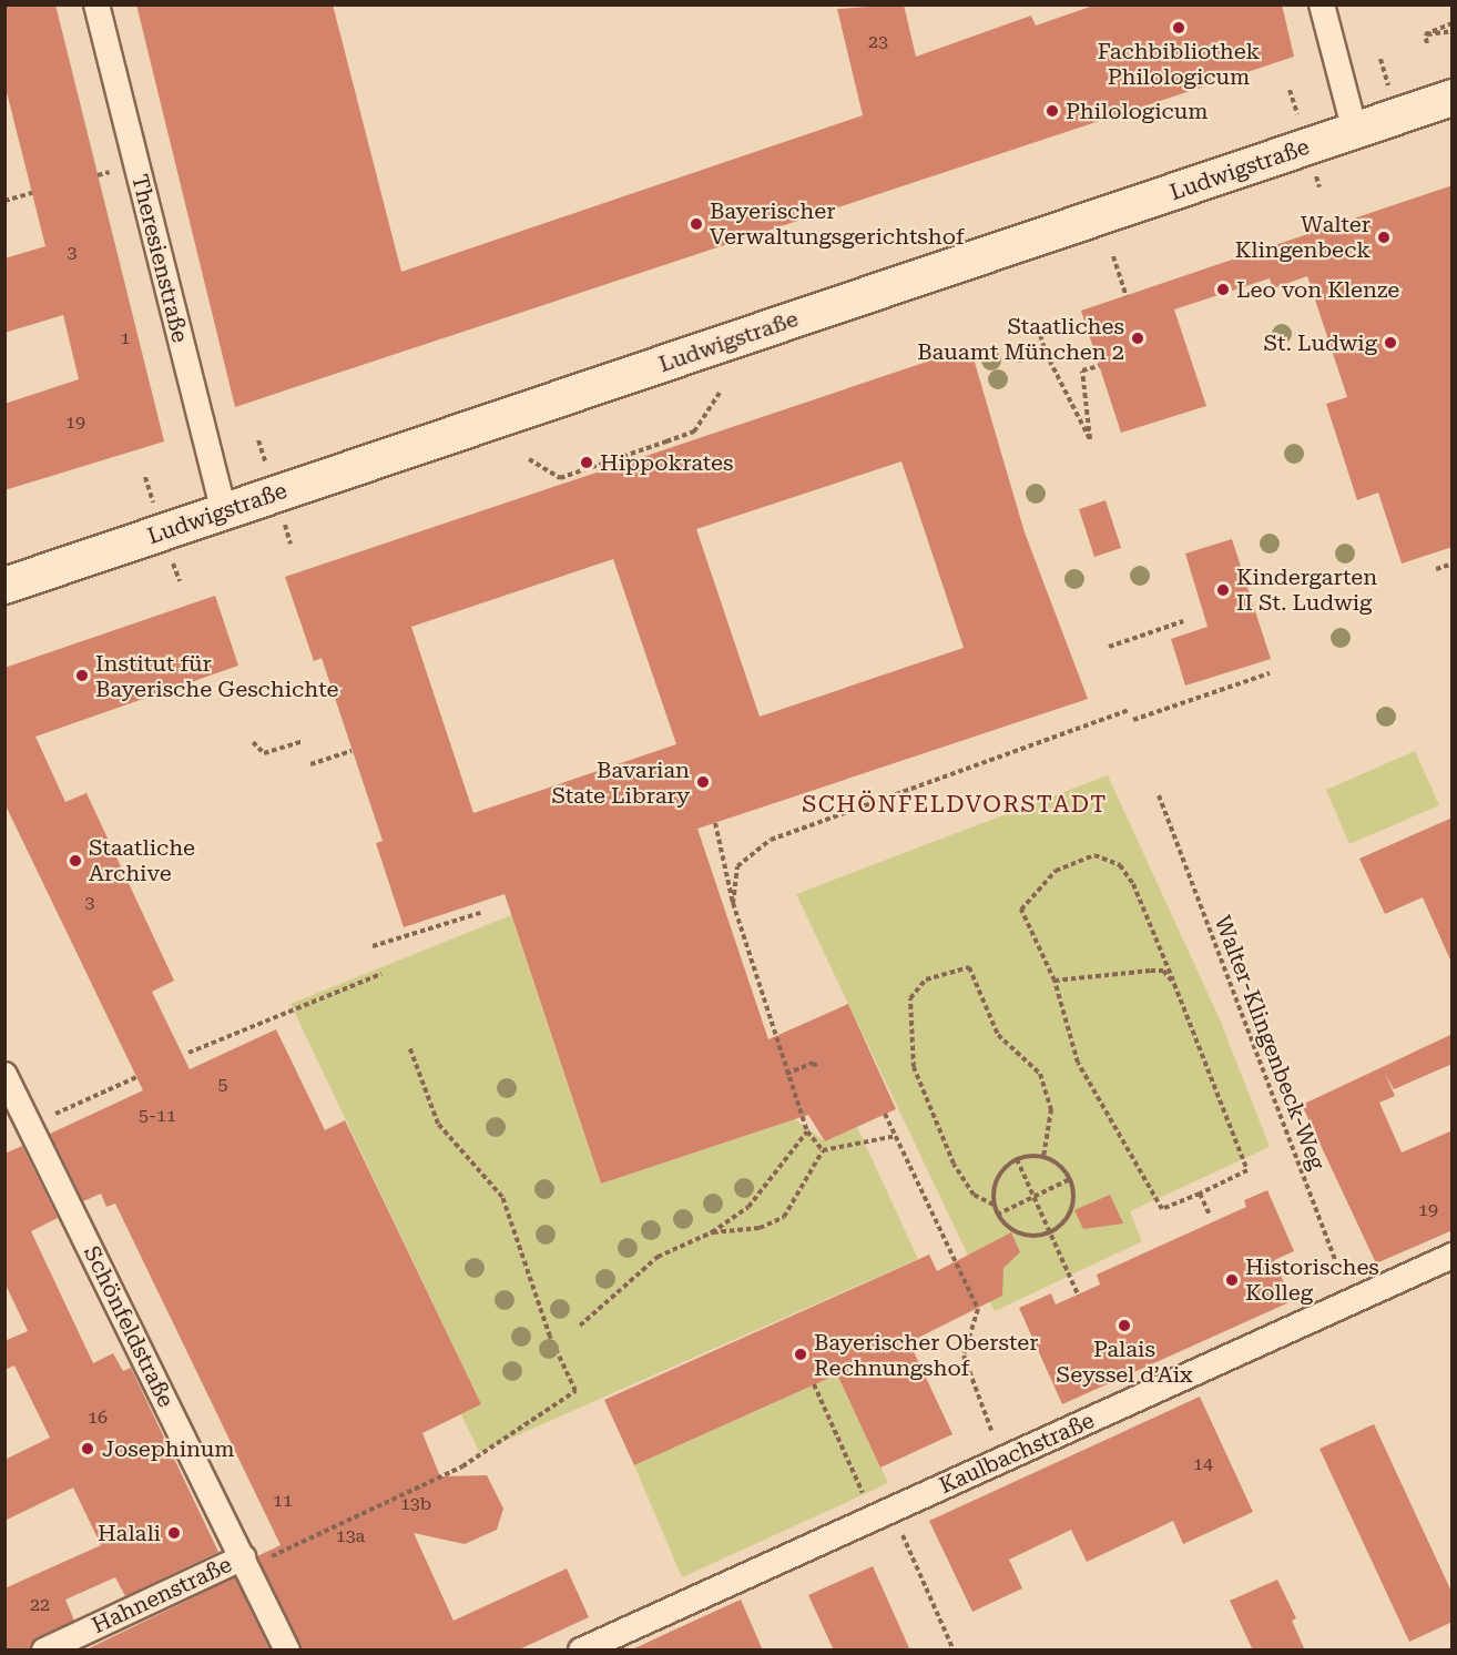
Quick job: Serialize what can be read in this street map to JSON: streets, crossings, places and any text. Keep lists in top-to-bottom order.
{
  "streets": {
    "main road": ["Ludwigstraße"],
    "street": [
      "Theresienstraße",
      "Schönfeldstraße",
      "Kaulbachstraße",
      "Hahnenstraße"
    ],
    "path": ["Walter-Klingenbeck-Weg"]
  },
  "crossings": [
    ["Ludwigstraße", "Theresienstraße"],
    ["Walter-Klingenbeck-Weg", "Kaulbachstraße"],
    ["Schönfeldstraße", "Hahnenstraße"]
  ],
  "districts": ["SCHÖNFELDVORSTADT"],
  "places": [
    "Fachbibliothek Philologicum",
    "Philologicum",
    "Bayerischer Verwaltungsgerichtshof",
    "Walter Klingenbeck",
    "Leo von Klenze",
    "Staatliches Bauamt München 2",
    "St. Ludwig",
    "Hippokrates",
    "Kindergarten II St. Ludwig",
    "Institut für Bayerische Geschichte",
    "Bavarian State Library",
    "Staatliche Archive",
    "Historisches Kolleg",
    "Palais Seyssel d’Aix",
    "Bayerischer Oberster Rechnungshof",
    "Josephinum",
    "Halali"
  ],
  "house_numbers": [
    "23",
    "3",
    "1",
    "19",
    "3",
    "5",
    "5-11",
    "19",
    "16",
    "14",
    "11",
    "13b",
    "13a",
    "22"
  ]
}
